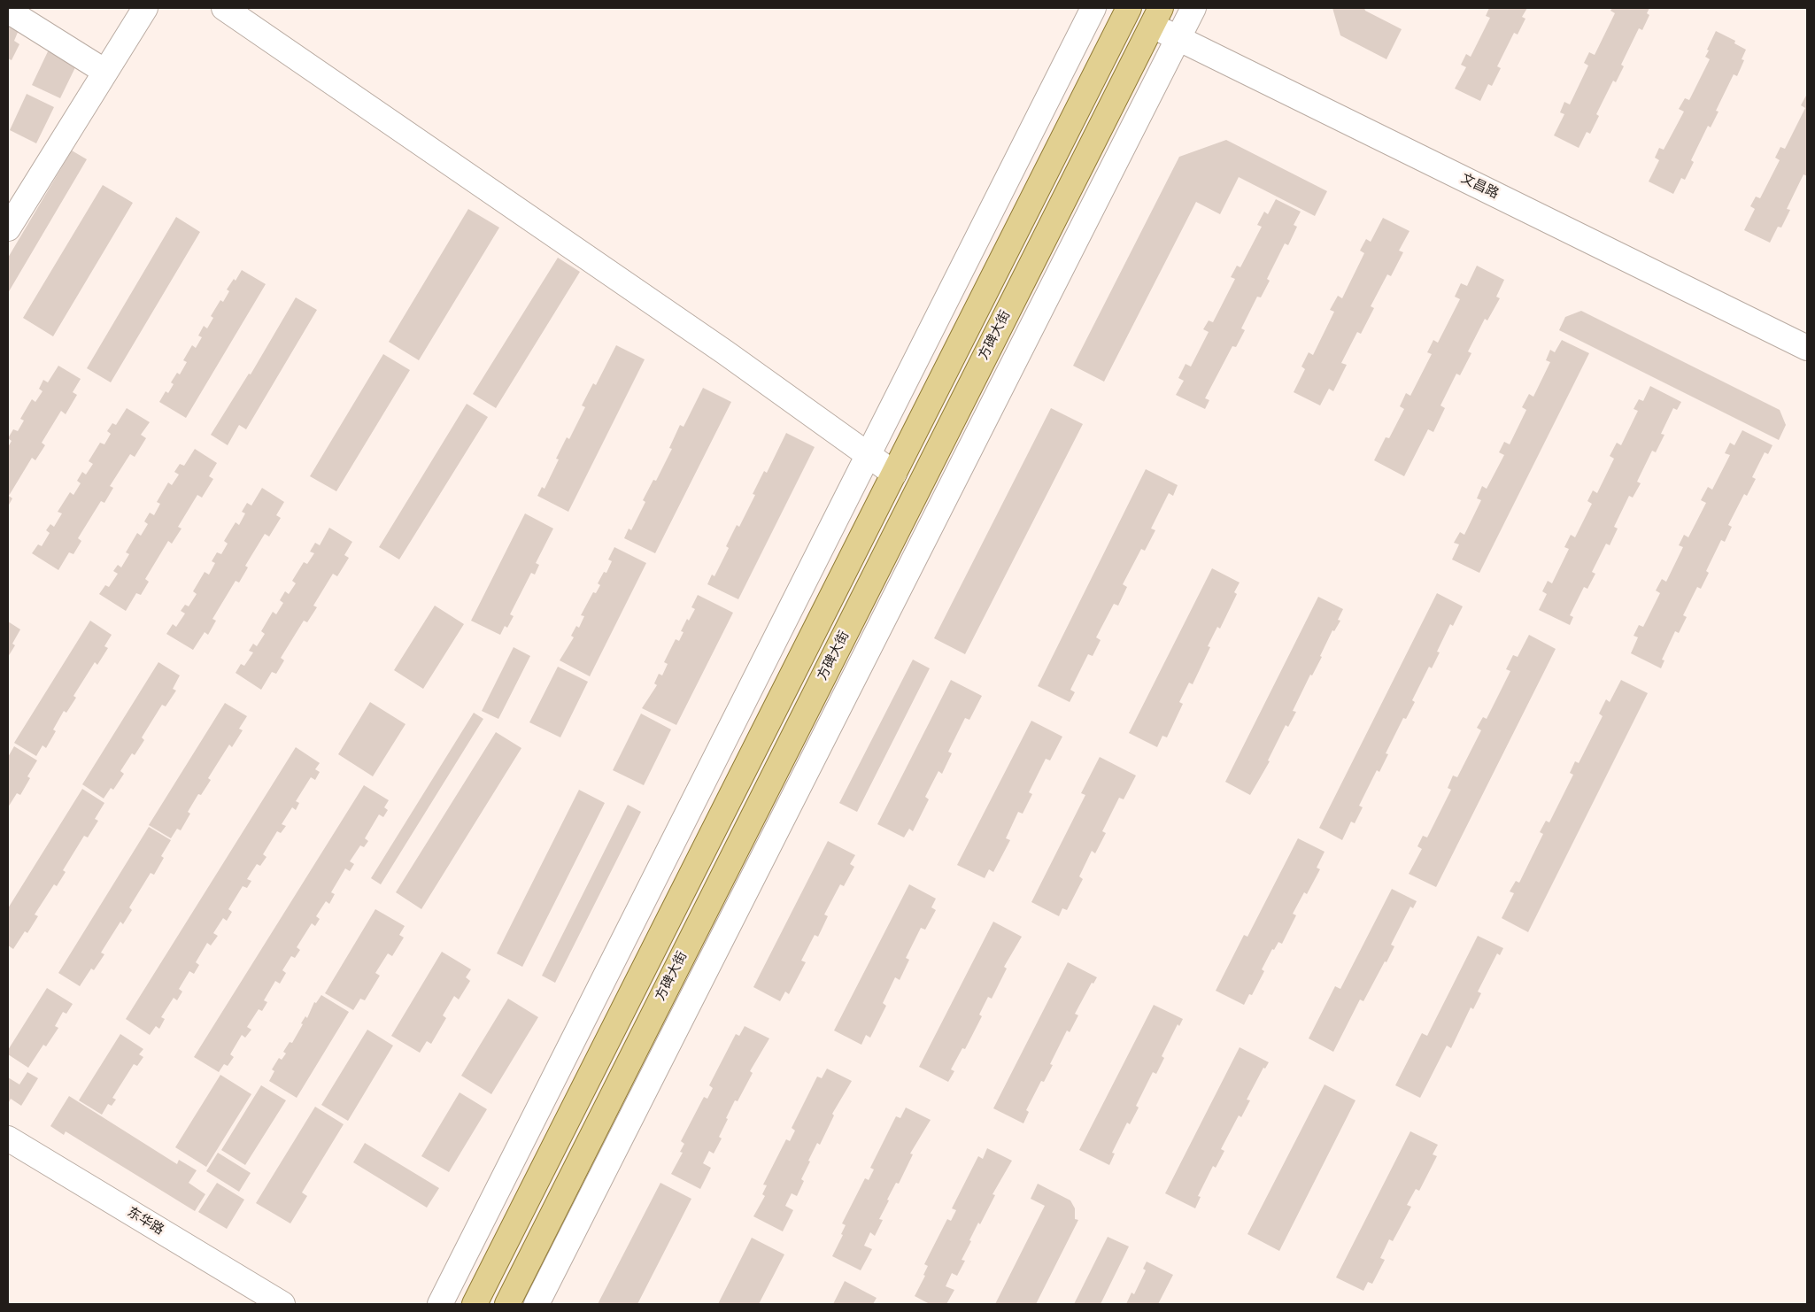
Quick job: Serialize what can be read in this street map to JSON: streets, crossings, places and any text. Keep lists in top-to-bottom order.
{
  "streets": {
    "main road": ["方碑大街"],
    "street": ["文昌路", "东华路"]
  },
  "crossings": [
    ["文昌路", "方碑大街"]
  ]
}
